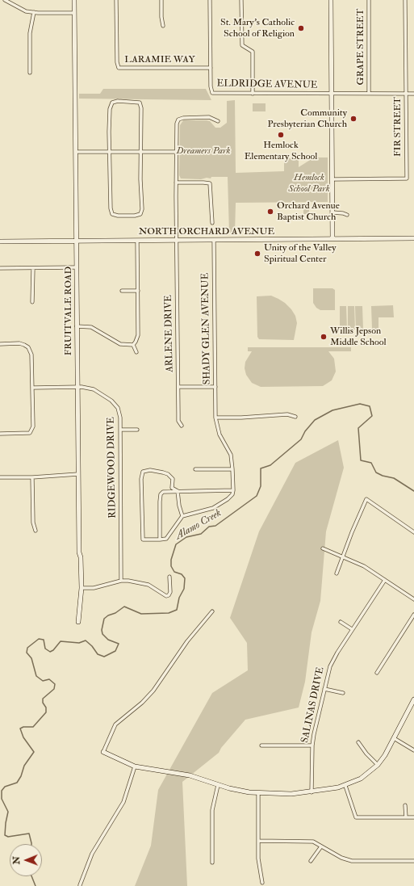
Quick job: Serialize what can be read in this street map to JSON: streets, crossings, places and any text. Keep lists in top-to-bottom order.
{
  "streets": {
    "street": [
      "GRAPE STREET",
      "LARAMIE WAY",
      "ELDRIDGE AVENUE",
      "FIR STREET",
      "NORTH ORCHARD AVENUE",
      "FRUITVALE ROAD",
      "SHADY GLEN AVENUE",
      "ARLENE DRIVE",
      "RIDGEWOOD DRIVE",
      "SALINAS DRIVE"
    ]
  },
  "crossings": [
    ["GRAPE STREET", "ELDRIDGE AVENUE"],
    ["LARAMIE WAY", "ELDRIDGE AVENUE"],
    ["ELDRIDGE AVENUE", "FIR STREET"],
    ["NORTH ORCHARD AVENUE", "FRUITVALE ROAD"],
    ["NORTH ORCHARD AVENUE", "SHADY GLEN AVENUE"],
    ["NORTH ORCHARD AVENUE", "ARLENE DRIVE"],
    ["FRUITVALE ROAD", "RIDGEWOOD DRIVE"]
  ],
  "water": ["Alamo Creek"],
  "parks": ["Dreamers Park", "Hemlock School Park"],
  "places": [
    "St. Mary's Catholic School of Religion",
    "Community Presbyterian Church",
    "Hemlock Elementary School",
    "Orchard Avenue Baptist Church",
    "Unity of the Valley Spiritual Center",
    "Willis Jepson Middle School"
  ],
  "north": "left"
}
